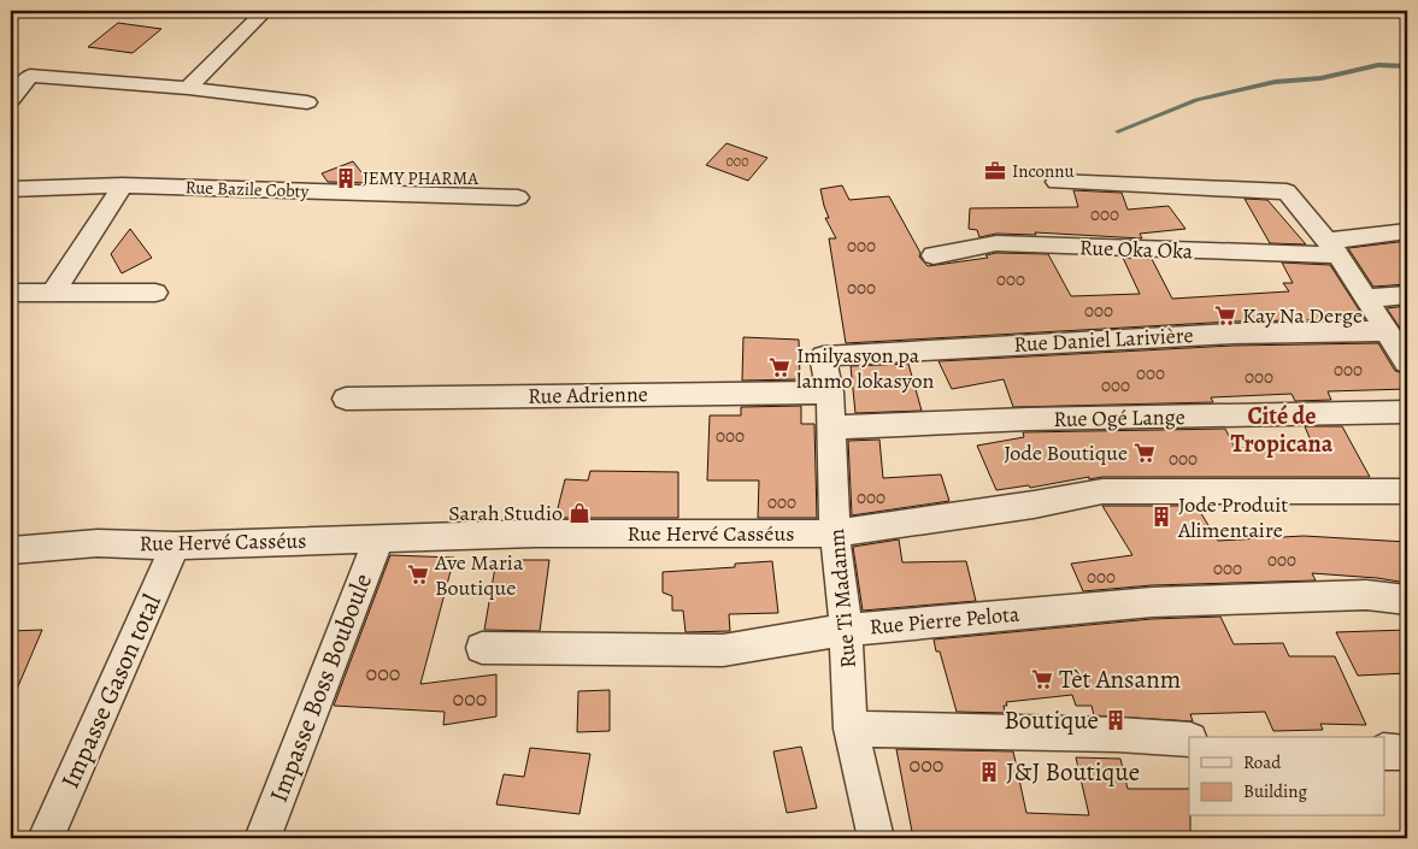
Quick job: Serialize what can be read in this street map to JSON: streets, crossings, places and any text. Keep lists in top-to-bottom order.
{
  "streets": {
    "street": [
      "Rue Bazile Cobty",
      "Rue Oka Oka",
      "Rue Daniel Larivière",
      "Rue Adrienne",
      "Rue Ogé Lange",
      "Rue Hervé Casséus",
      "Rue Ti Madanm",
      "Rue Pierre Pelota",
      "Impasse Boss Bouboule",
      "Impasse Gason total"
    ]
  },
  "crossings": [
    ["Rue Daniel Larivière", "Rue Ti Madanm"],
    ["Rue Adrienne", "Rue Ti Madanm"],
    ["Rue Ogé Lange", "Rue Ti Madanm"],
    ["Rue Hervé Casséus", "Rue Ti Madanm"],
    ["Rue Hervé Casséus", "Impasse Boss Bouboule"],
    ["Rue Hervé Casséus", "Impasse Gason total"],
    ["Rue Ti Madanm", "Rue Pierre Pelota"]
  ],
  "districts": ["Cité de Tropicana"],
  "places": {
    "office": ["Inconnu"],
    "building": [
      "JEMY PHARMA",
      "Jode Produit Alimentaire",
      "Boutique",
      "J&J Boutique"
    ],
    "supermarket": [
      "Kay Na Derge",
      "Imilyasyon pa lanmo lokasyon",
      "Jode Boutique",
      "Ave Maria Boutique",
      "Tèt Ansanm"
    ],
    "shop": ["Sarah Studio"]
  },
  "house_numbers": [
    "000",
    "000",
    "000",
    "000",
    "000",
    "000",
    "000",
    "000",
    "000",
    "000",
    "000",
    "000",
    "000",
    "000",
    "000",
    "000",
    "000",
    "000",
    "000",
    "000"
  ],
  "legend": ["Road", "Building"]
}
